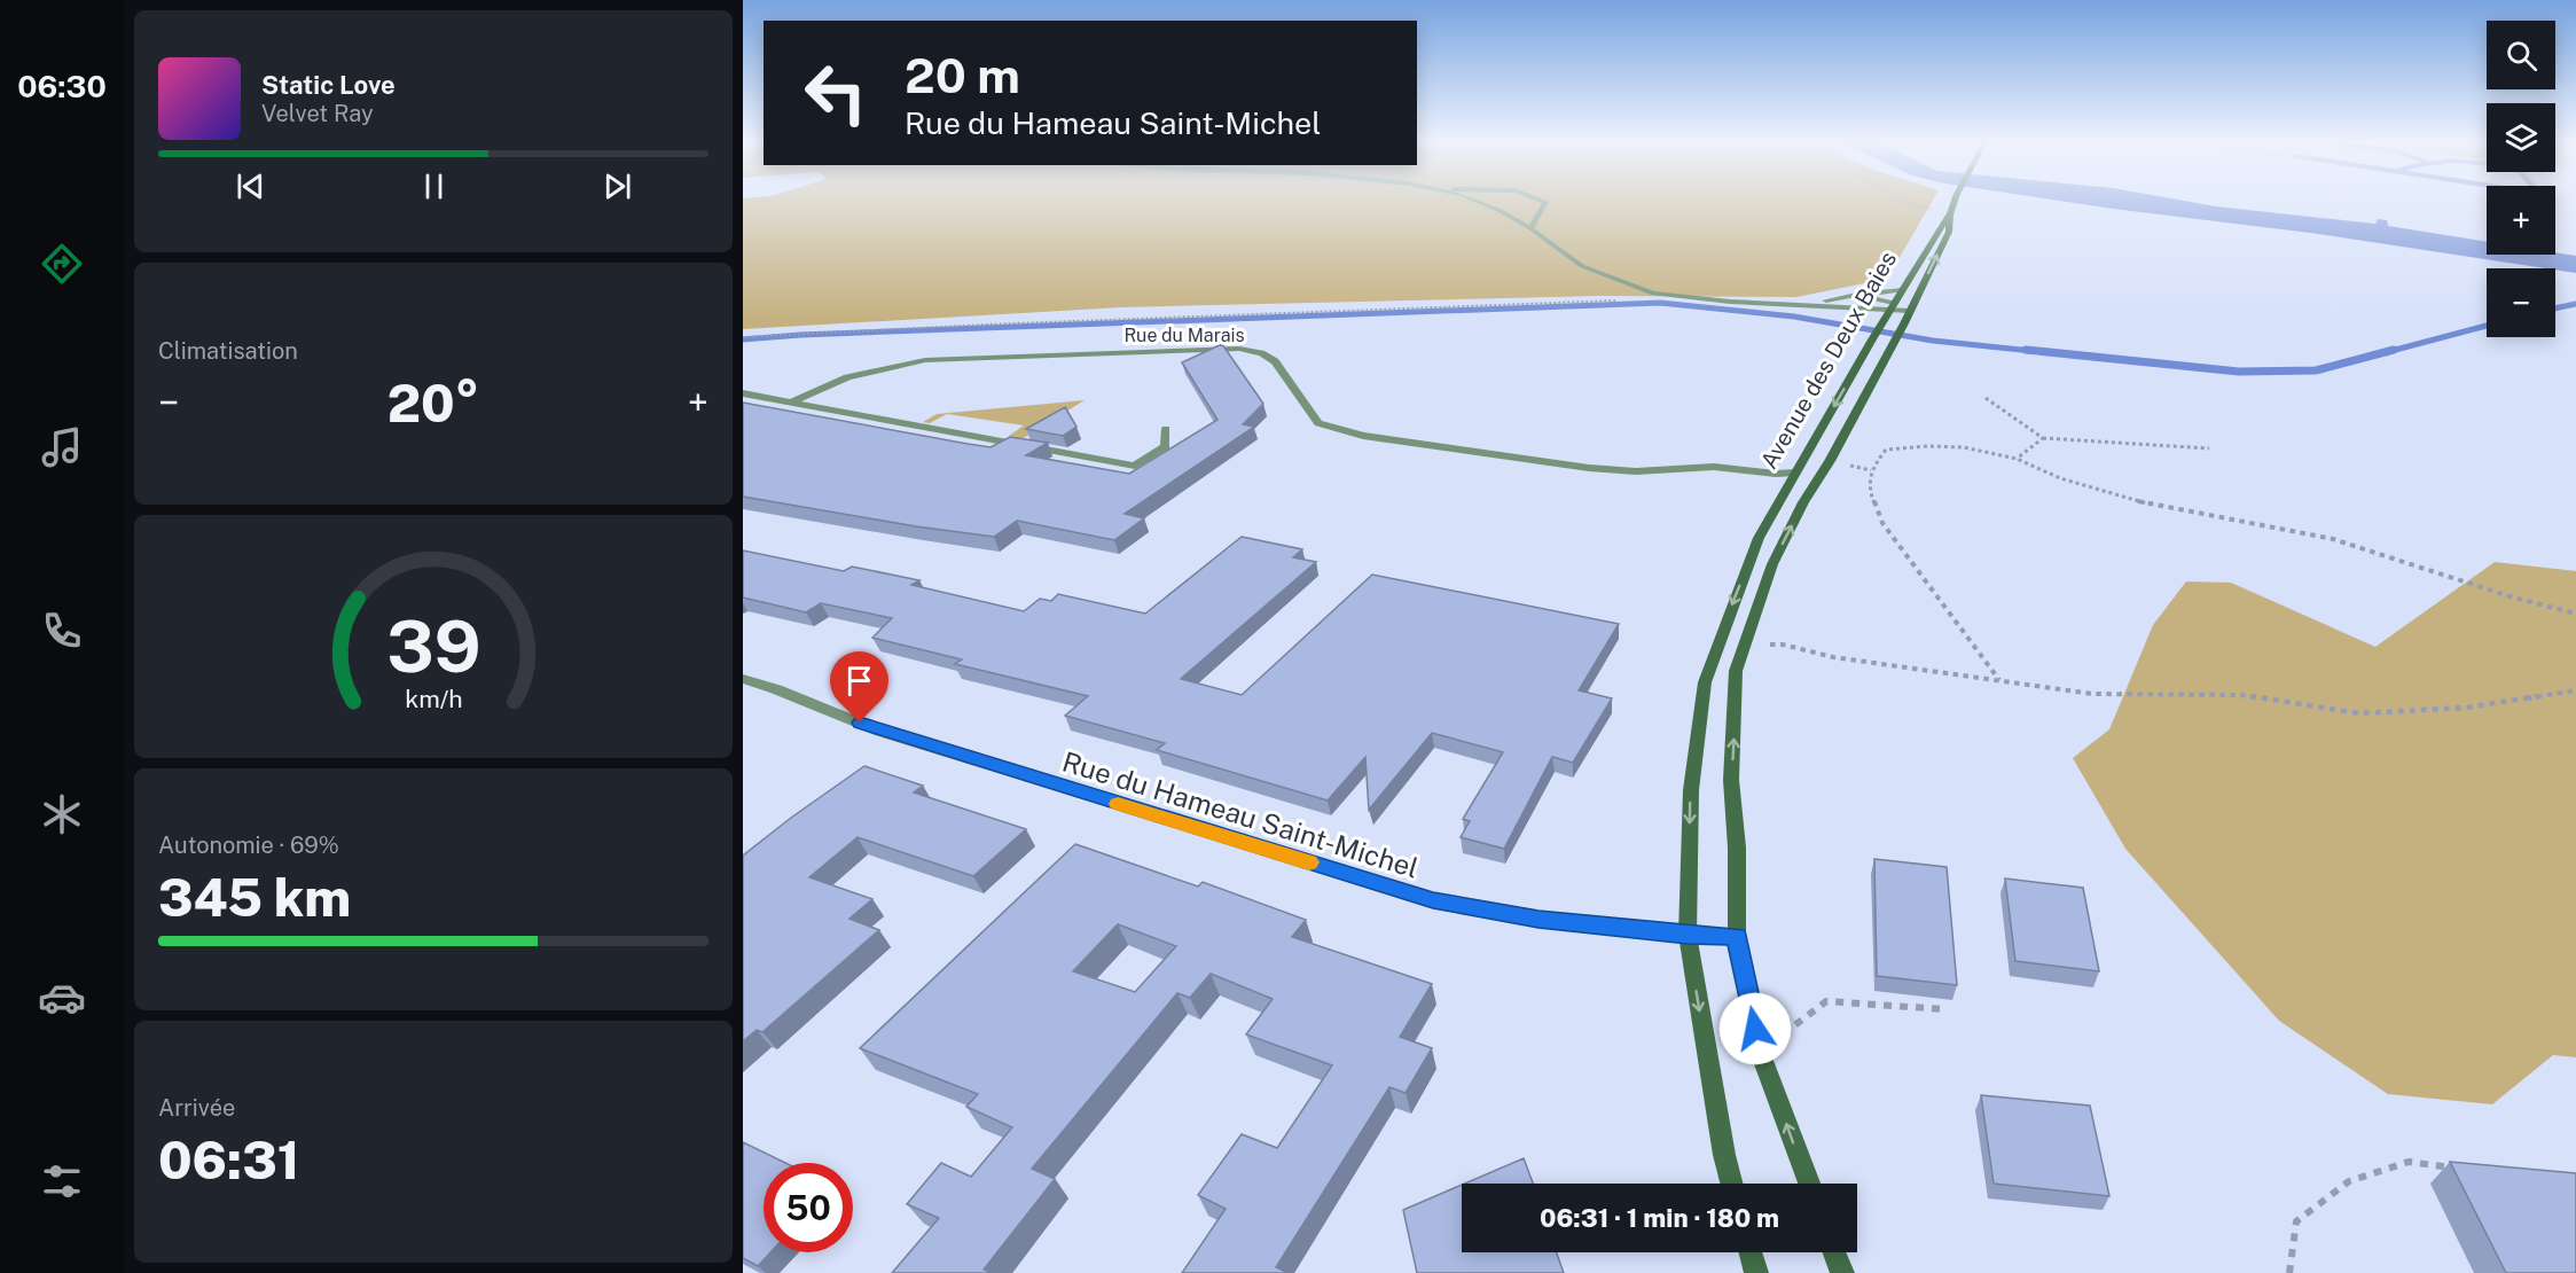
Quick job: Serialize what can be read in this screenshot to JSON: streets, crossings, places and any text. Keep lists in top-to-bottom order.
{
  "streets": {
    "main road": ["Avenue des Deux Baies"],
    "street": ["Rue du Marais", "Rue du Hameau Saint-Michel"]
  },
  "crossings": [
    ["Rue du Marais", "Avenue des Deux Baies"],
    ["Avenue des Deux Baies", "Rue du Hameau Saint-Michel"]
  ],
  "page": {
    "tabs": "06:30",
    "map_buttons": ["+", "−"],
    "turn": ["20 m", "Rue du Hameau Saint-Michel"],
    "song": ["Static Love", "Velvet Ray"],
    "tile": [
      "Climatisation",
      ["Autonomie · 69%", "345 km"],
      ["Arrivée", "06:31"]
    ],
    "heat": ["−", "20°", "+"],
    "limit": "50",
    "trip": "06:31 · 1 min · 180 m",
    "gauge": ["39", "km/h"]
  }
}
